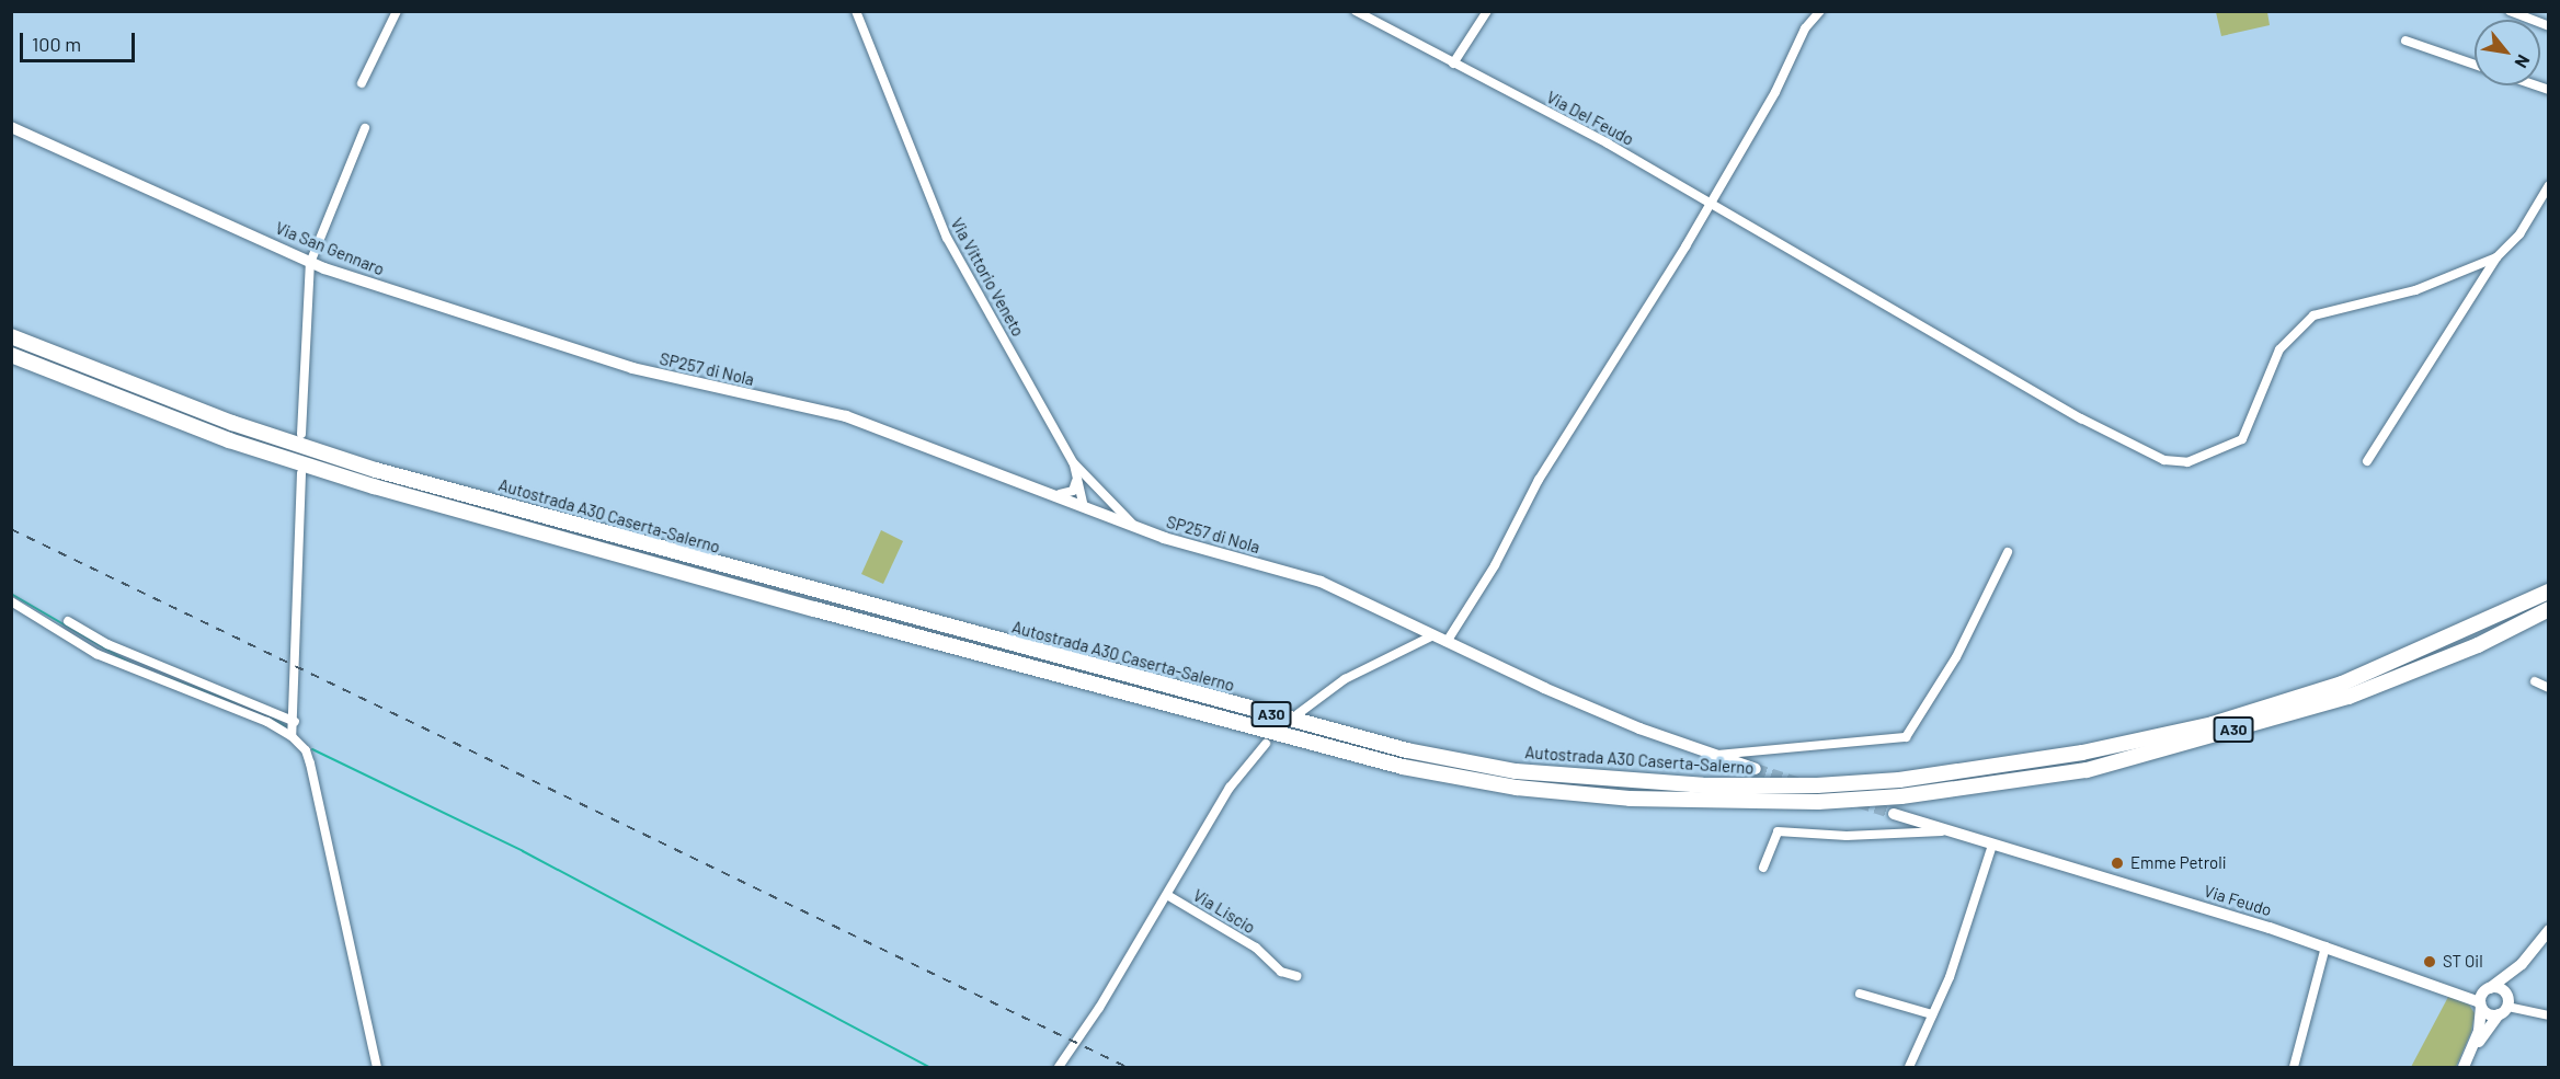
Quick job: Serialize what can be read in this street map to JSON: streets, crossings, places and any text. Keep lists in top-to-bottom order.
{
  "streets": {
    "highway": ["Autostrada A30 Caserta-Salerno", "A30"],
    "street": [
      "Via Del Feudo",
      "Via San Gennaro",
      "Via Vittorio Veneto",
      "SP257 di Nola",
      "Via Feudo",
      "Via Liscio"
    ]
  },
  "crossings": [
    ["Via San Gennaro", "SP257 di Nola"],
    ["Via Vittorio Veneto", "SP257 di Nola"]
  ],
  "places": ["Emme Petroli", "ST Oil"],
  "scale_bar": "100 m",
  "north": "bottom right"
}
